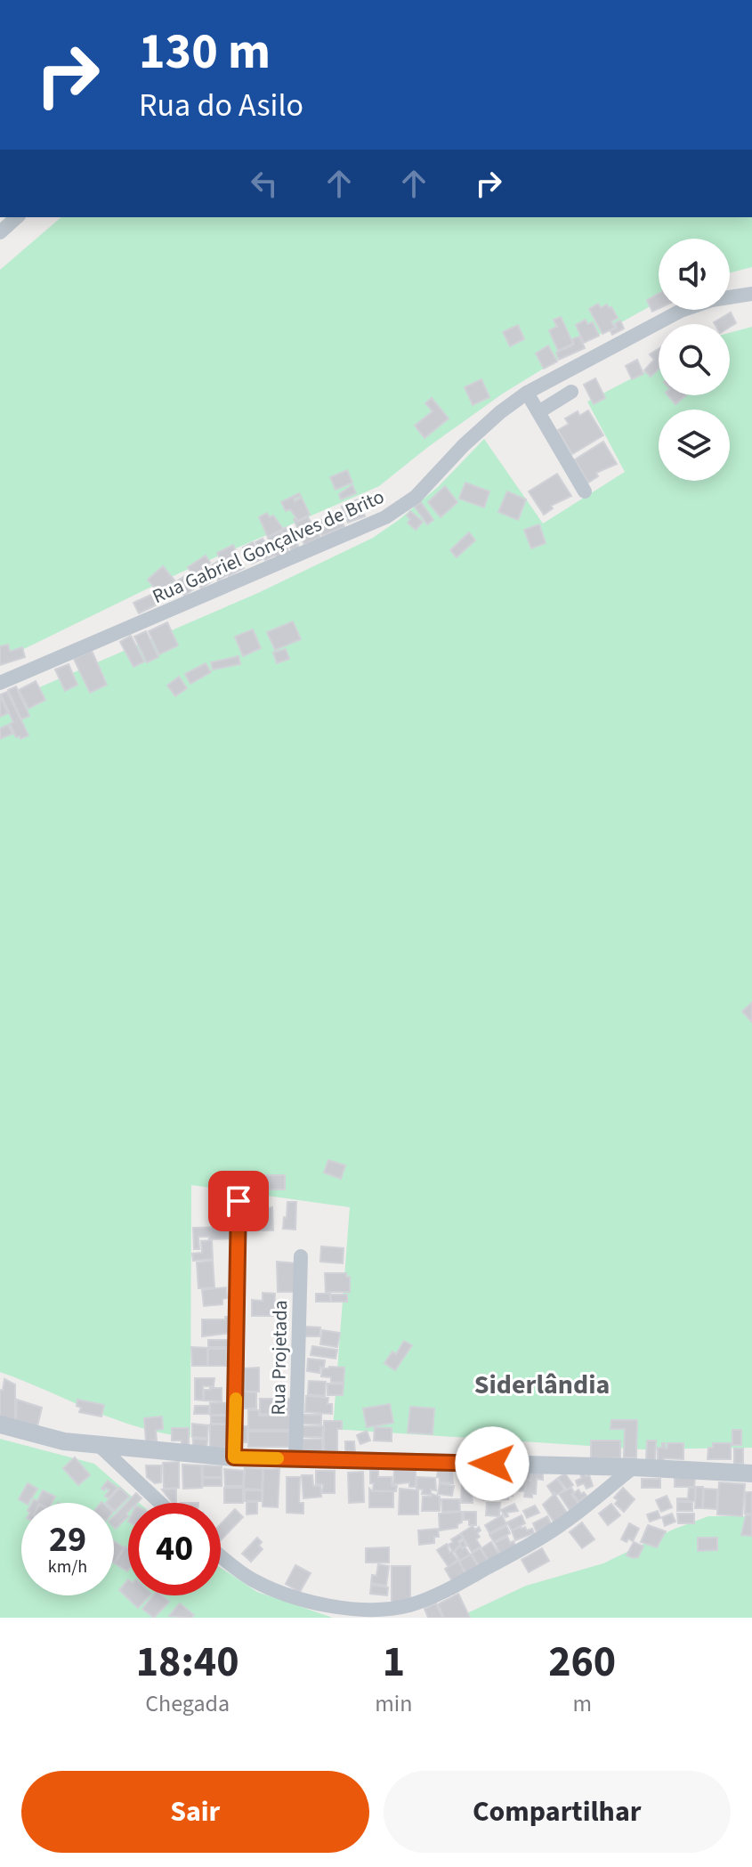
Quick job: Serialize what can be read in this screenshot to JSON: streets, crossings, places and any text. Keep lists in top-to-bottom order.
{
  "streets": {
    "street": ["Rua Gabriel Gonçalves de Brito", "Rua Projetada"]
  },
  "districts": ["Siderlândia"],
  "page": {
    "turn": ["130 m", "Rua do Asilo"],
    "speed": "29 km/h",
    "limit": "40",
    "eta": [
      "18:40",
      "Chegada",
      "1",
      "min",
      "260",
      "m"
    ],
    "buttons": ["Sair", "Compartilhar"]
  }
}
